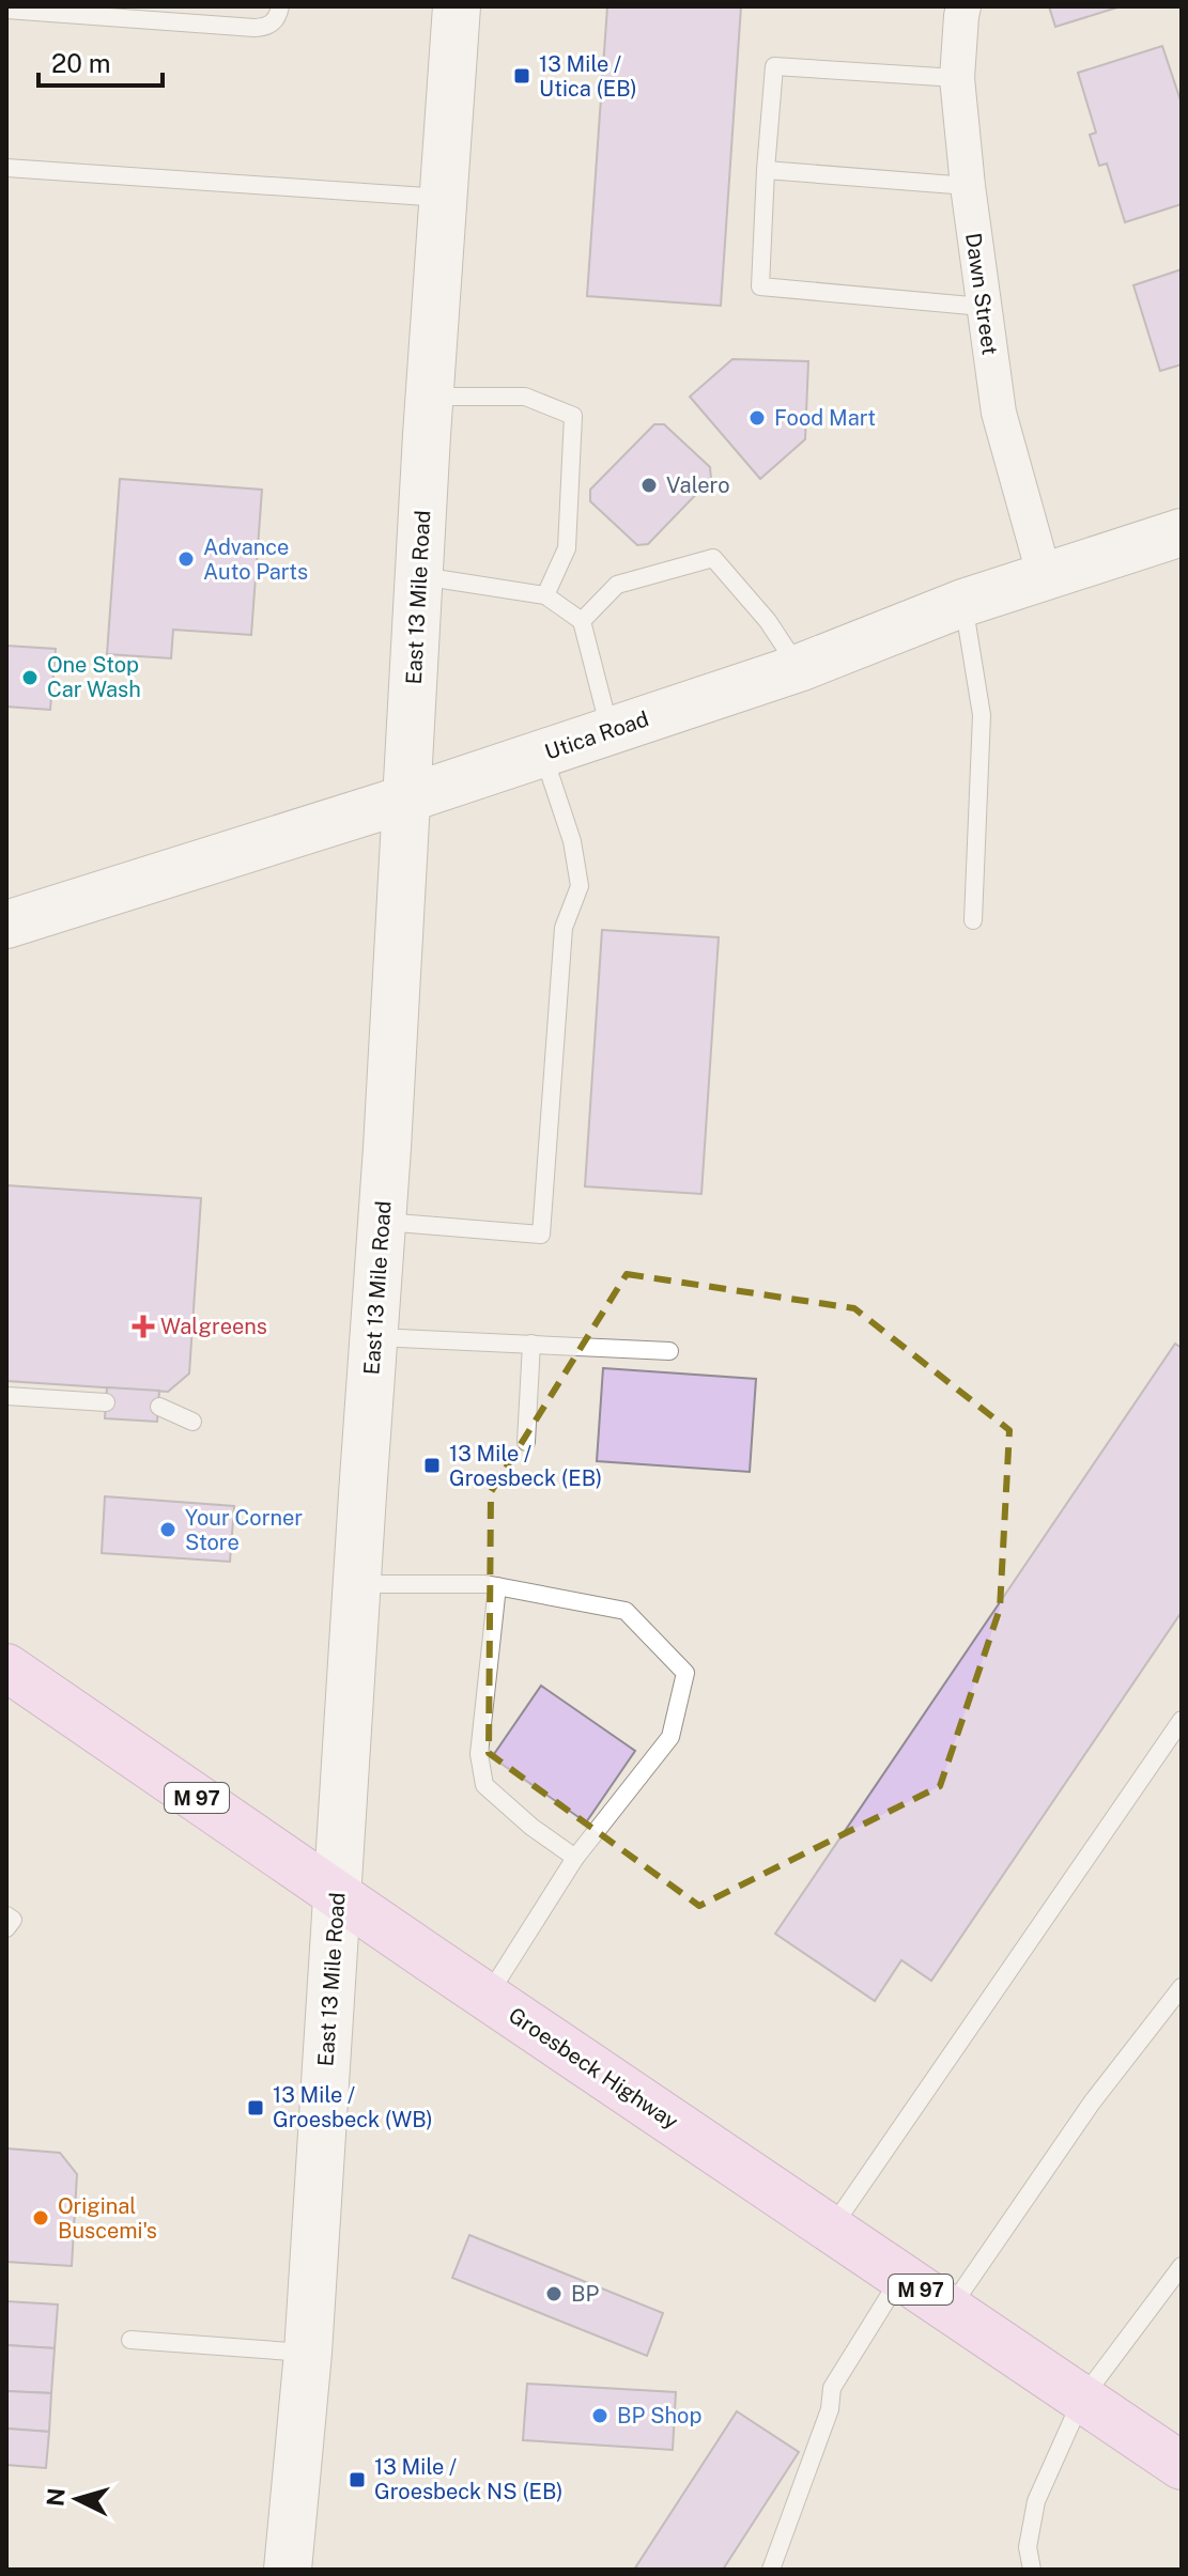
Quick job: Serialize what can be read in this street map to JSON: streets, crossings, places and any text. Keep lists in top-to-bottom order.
{
  "streets": {
    "main road": [
      "East 13 Mile Road",
      "Utica Road",
      "M 97",
      "Groesbeck Highway"
    ],
    "street": ["Dawn Street"]
  },
  "crossings": [
    ["Dawn Street", "Utica Road"],
    ["East 13 Mile Road", "Utica Road"],
    ["East 13 Mile Road", "Groesbeck Highway"]
  ],
  "places": {
    "transit": [
      "13 Mile / Utica (EB)",
      "13 Mile / Groesbeck (EB)",
      "13 Mile / Groesbeck (WB)",
      "13 Mile / Groesbeck NS (EB)"
    ],
    "other": [
      "Food Mart",
      "Valero",
      "Advance Auto Parts",
      "One Stop Car Wash",
      "Your Corner Store",
      "Original Buscemi's",
      "BP",
      "BP Shop"
    ],
    "health": ["Walgreens"]
  },
  "scale_bar": "20 m",
  "north": "left"
}
